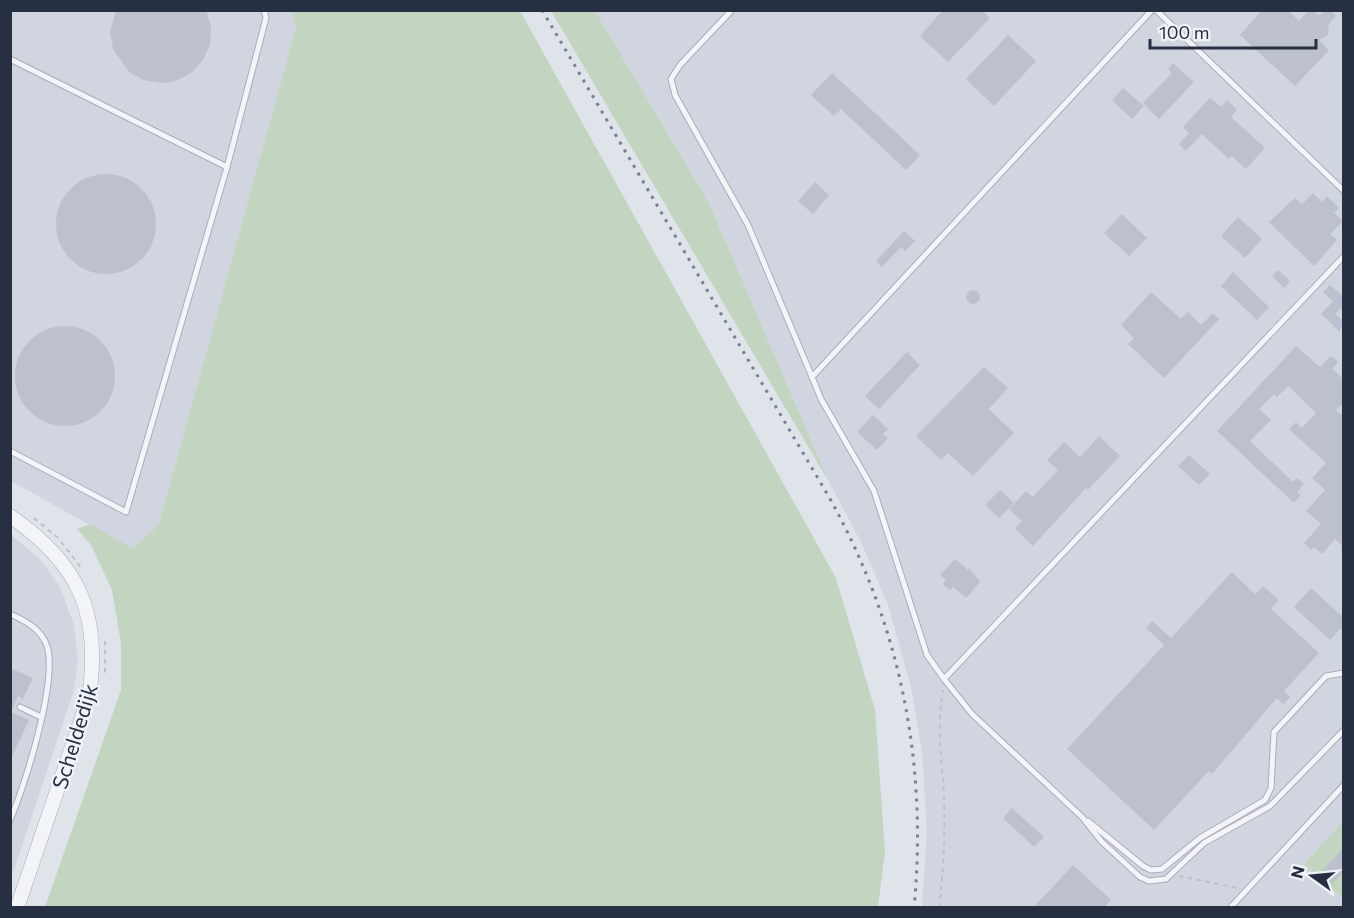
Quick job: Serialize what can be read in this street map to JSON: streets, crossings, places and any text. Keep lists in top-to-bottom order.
{
  "streets": {
    "street": ["Scheldedijk"]
  },
  "scale_bar": "100 m",
  "north": "left"
}
